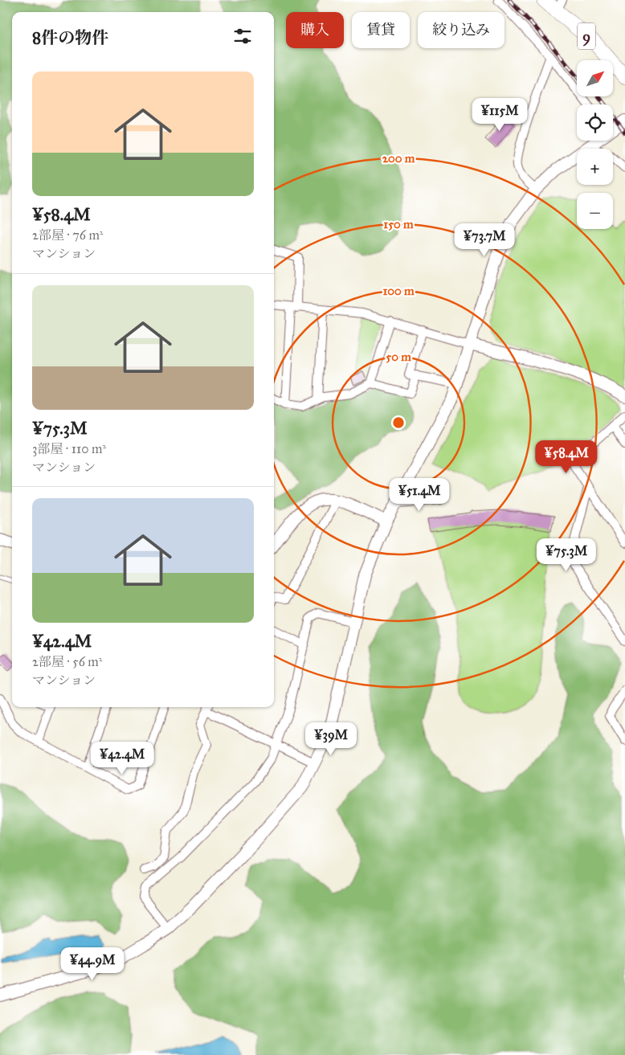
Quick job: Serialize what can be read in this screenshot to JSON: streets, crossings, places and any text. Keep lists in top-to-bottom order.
{
  "streets": {
    "highway": ["9"]
  },
  "north": "top right",
  "page": {
    "chip": ["購入", "賃貸", "絞り込み"],
    "heading": "8件の物件",
    "map_buttons": ["+", "−"],
    "list": [
      {
        "name": "¥58.4M",
        "note": "2部屋 · 76 m² · マンション"
      },
      {
        "name": "¥75.3M",
        "note": "3部屋 · 110 m² · マンション"
      },
      {
        "name": "¥42.4M",
        "note": "2部屋 · 56 m² · マンション"
      }
    ],
    "price": [
      "¥115M",
      "¥73.7M",
      "¥58.4M",
      "¥51.4M",
      "¥75.3M",
      "¥39M",
      "¥42.4M",
      "¥44.9M"
    ]
  },
  "rings": [
    "200 m",
    "150 m",
    "100 m",
    "50 m"
  ]
}
